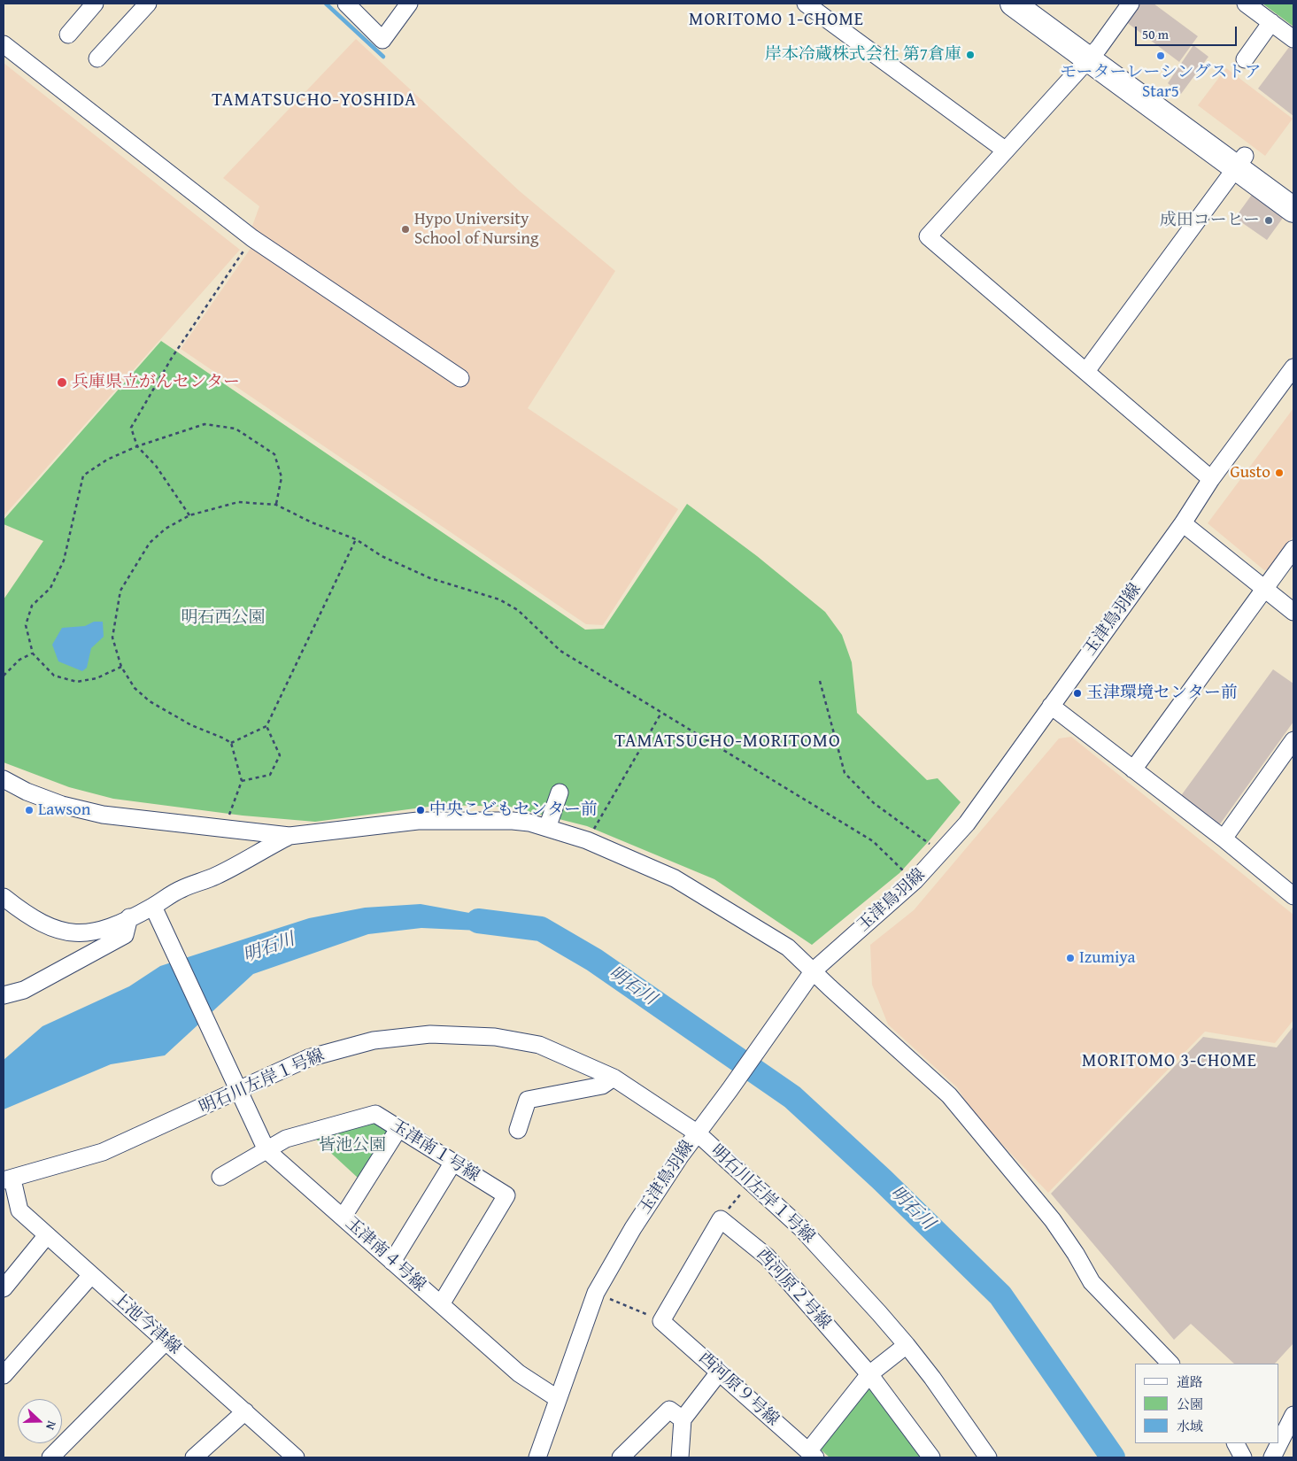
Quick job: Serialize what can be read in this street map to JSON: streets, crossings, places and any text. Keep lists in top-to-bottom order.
{
  "streets": {
    "street": [
      "玉津鳥羽線",
      "明石川左岸１号線",
      "玉津南１号線",
      "玉津南４号線",
      "西河原２号線",
      "上池今津線",
      "西河原９号線"
    ]
  },
  "crossings": [
    ["玉津鳥羽線", "明石川左岸１号線"],
    ["玉津鳥羽線", "玉津南４号線"],
    ["明石川左岸１号線", "玉津南４号線"],
    ["明石川左岸１号線", "上池今津線"],
    ["玉津南１号線", "玉津南４号線"]
  ],
  "districts": [
    "MORITOMO 1-CHOME",
    "TAMATSUCHO-YOSHIDA",
    "TAMATSUCHO-MORITOMO",
    "MORITOMO 3-CHOME"
  ],
  "water": ["明石川"],
  "parks": ["明石西公園", "皆池公園"],
  "places": [
    "岸本冷蔵株式会社 第7倉庫",
    "モーターレーシングストア Star5",
    "成田コーヒー",
    "Hypo University School of Nursing",
    "兵庫県立がんセンター",
    "Gusto",
    "玉津環境センター前",
    "Lawson",
    "中央こどもセンター前",
    "Izumiya"
  ],
  "legend": ["道路", "公園", "水域"],
  "scale_bar": "50 m",
  "north": "right"
}
